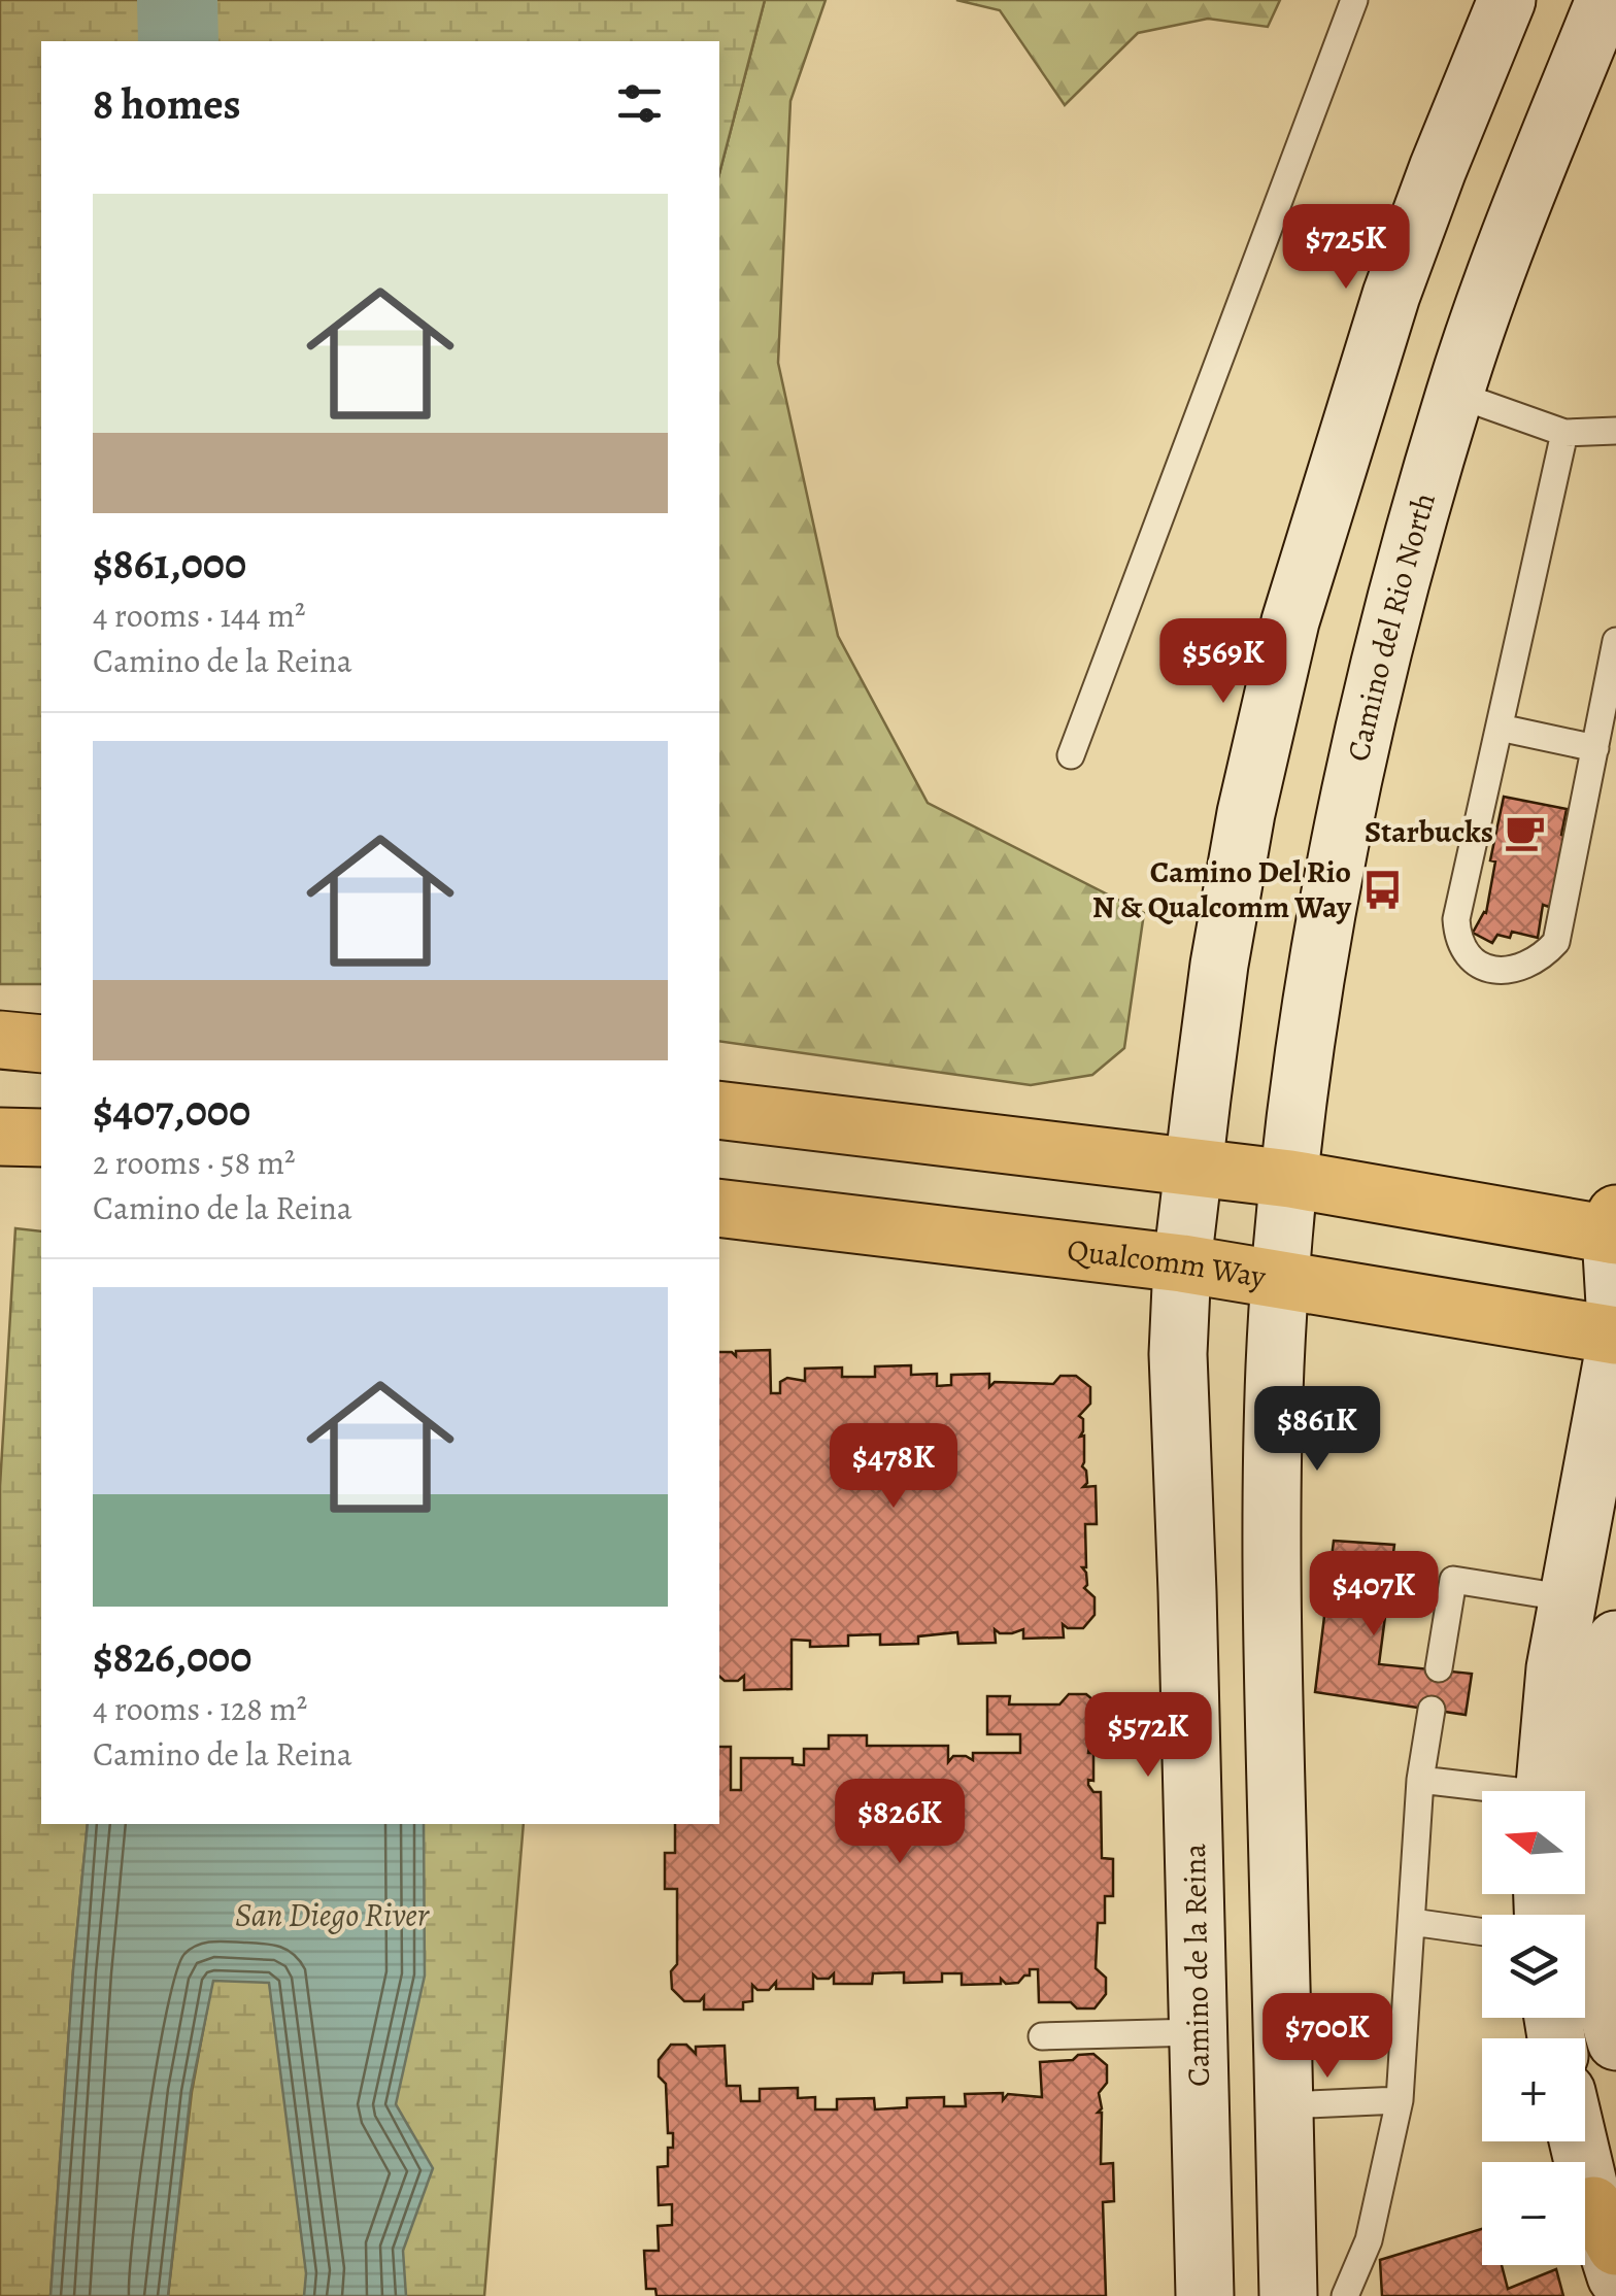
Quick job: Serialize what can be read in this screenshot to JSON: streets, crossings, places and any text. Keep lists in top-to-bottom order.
{
  "streets": {
    "main road": ["Camino del Rio North", "Qualcomm Way", "Camino de la Reina"]
  },
  "crossings": [
    ["Camino del Rio North", "Qualcomm Way"],
    ["Qualcomm Way", "Camino de la Reina"]
  ],
  "water": ["San Diego River"],
  "places": {
    "cafe": ["Starbucks"],
    "bus stop": ["Camino Del Rio N & Qualcomm Way"]
  },
  "north": "left",
  "page": {
    "heading": "8 homes",
    "list": [
      {
        "name": "$861,000",
        "note": "4 rooms · 144 m² · Camino de la Reina"
      },
      {
        "name": "$407,000",
        "note": "2 rooms · 58 m² · Camino de la Reina"
      },
      {
        "name": "$826,000",
        "note": "4 rooms · 128 m² · Camino de la Reina"
      }
    ],
    "price": [
      "$725K",
      "$569K",
      "$861K",
      "$478K",
      "$407K",
      "$572K",
      "$826K",
      "$700K"
    ],
    "map_buttons": ["+", "−"]
  }
}
